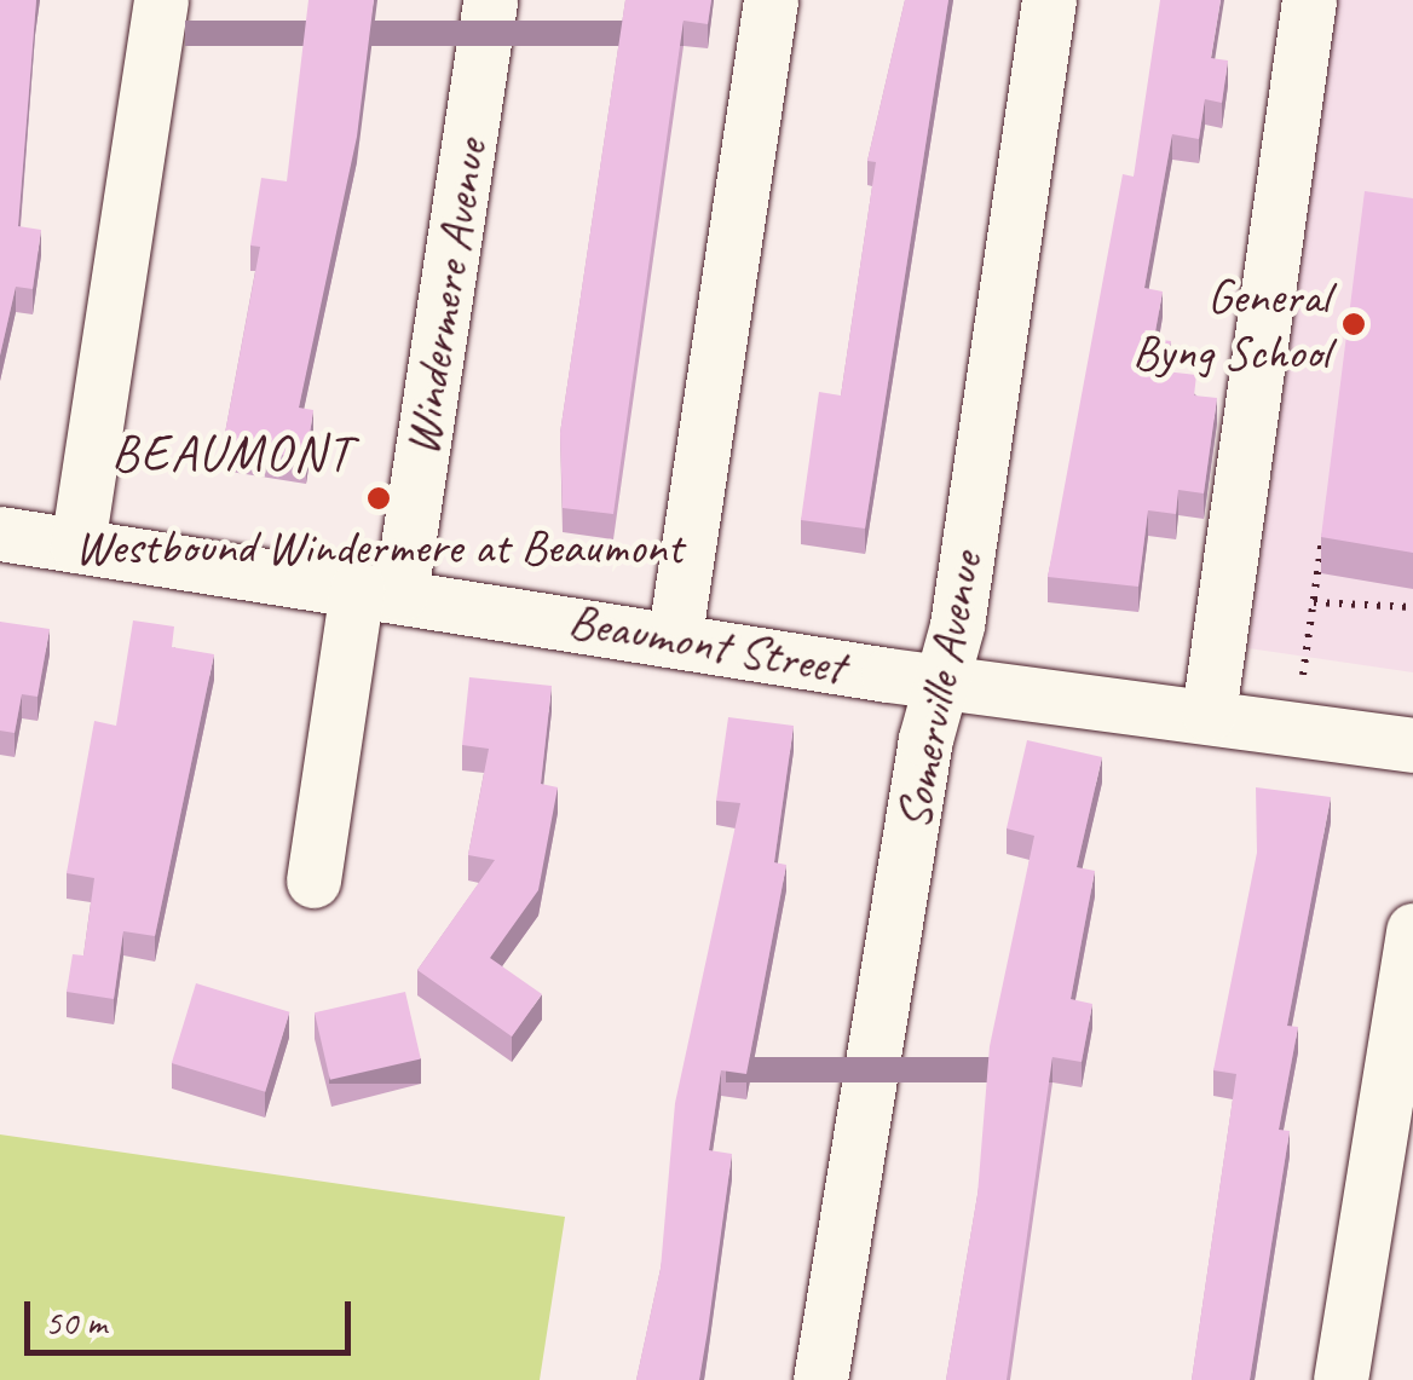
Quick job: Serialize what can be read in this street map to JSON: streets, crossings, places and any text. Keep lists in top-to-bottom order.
{
  "streets": {
    "street": ["Windermere Avenue", "Beaumont Street", "Somerville Avenue"]
  },
  "crossings": [
    ["Windermere Avenue", "Beaumont Street"],
    ["Beaumont Street", "Somerville Avenue"]
  ],
  "districts": ["BEAUMONT"],
  "places": ["General Byng School", "Westbound Windermere at Beaumont"],
  "scale_bar": "50 m"
}
